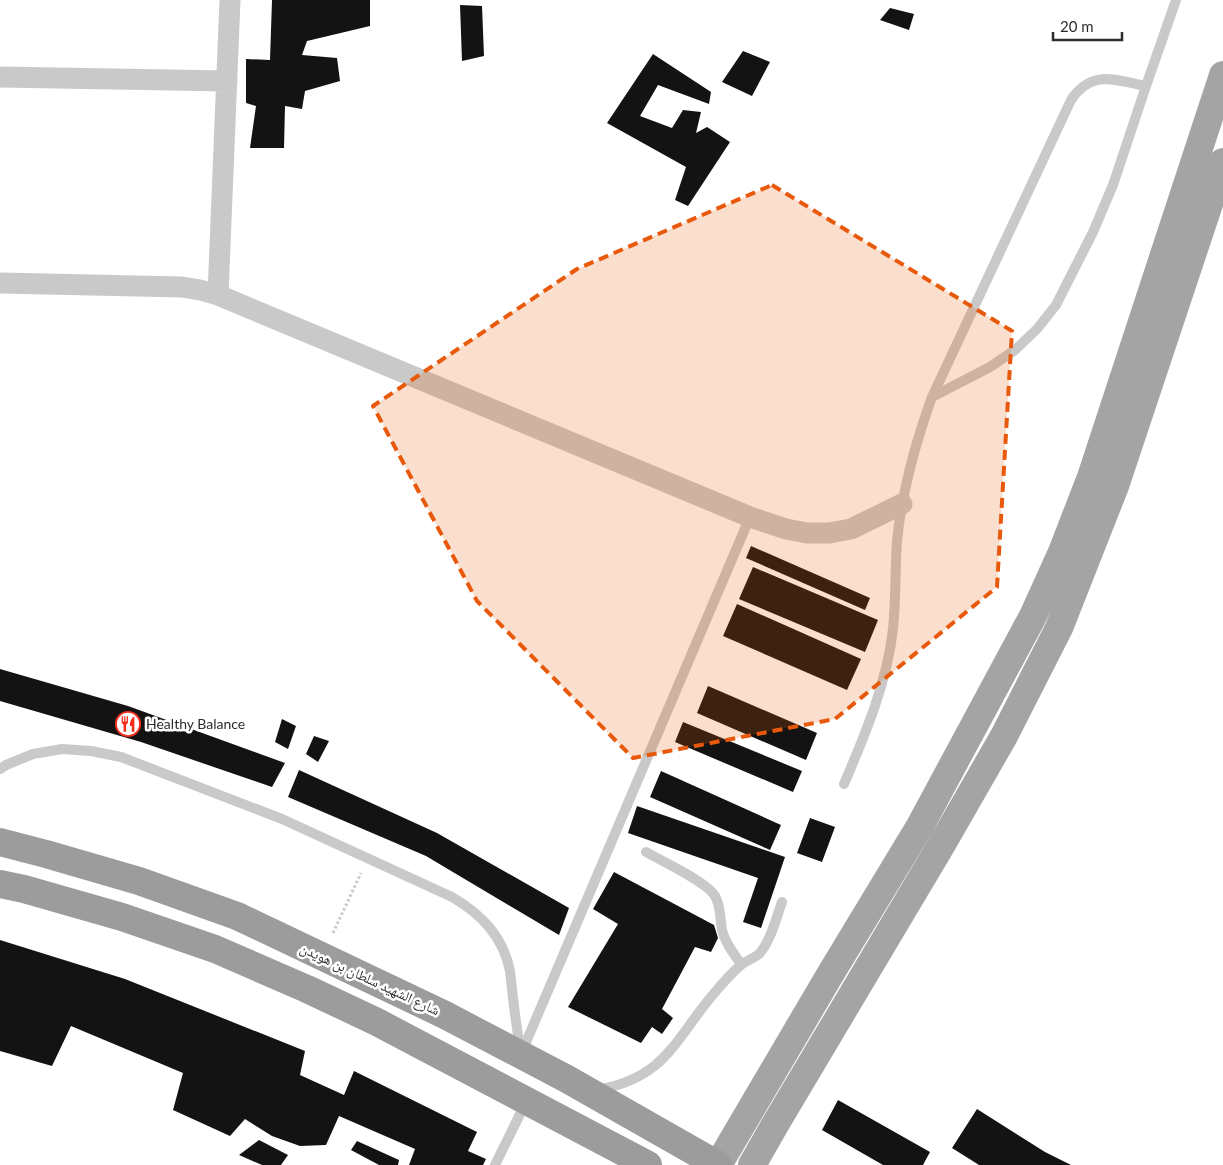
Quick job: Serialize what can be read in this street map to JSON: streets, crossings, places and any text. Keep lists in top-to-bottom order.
{
  "streets": {
    "highway": ["شارع الشهيد سلطان بن هويدن"]
  },
  "places": {
    "restaurant": ["Healthy Balance"]
  },
  "scale_bar": "20 m"
}
